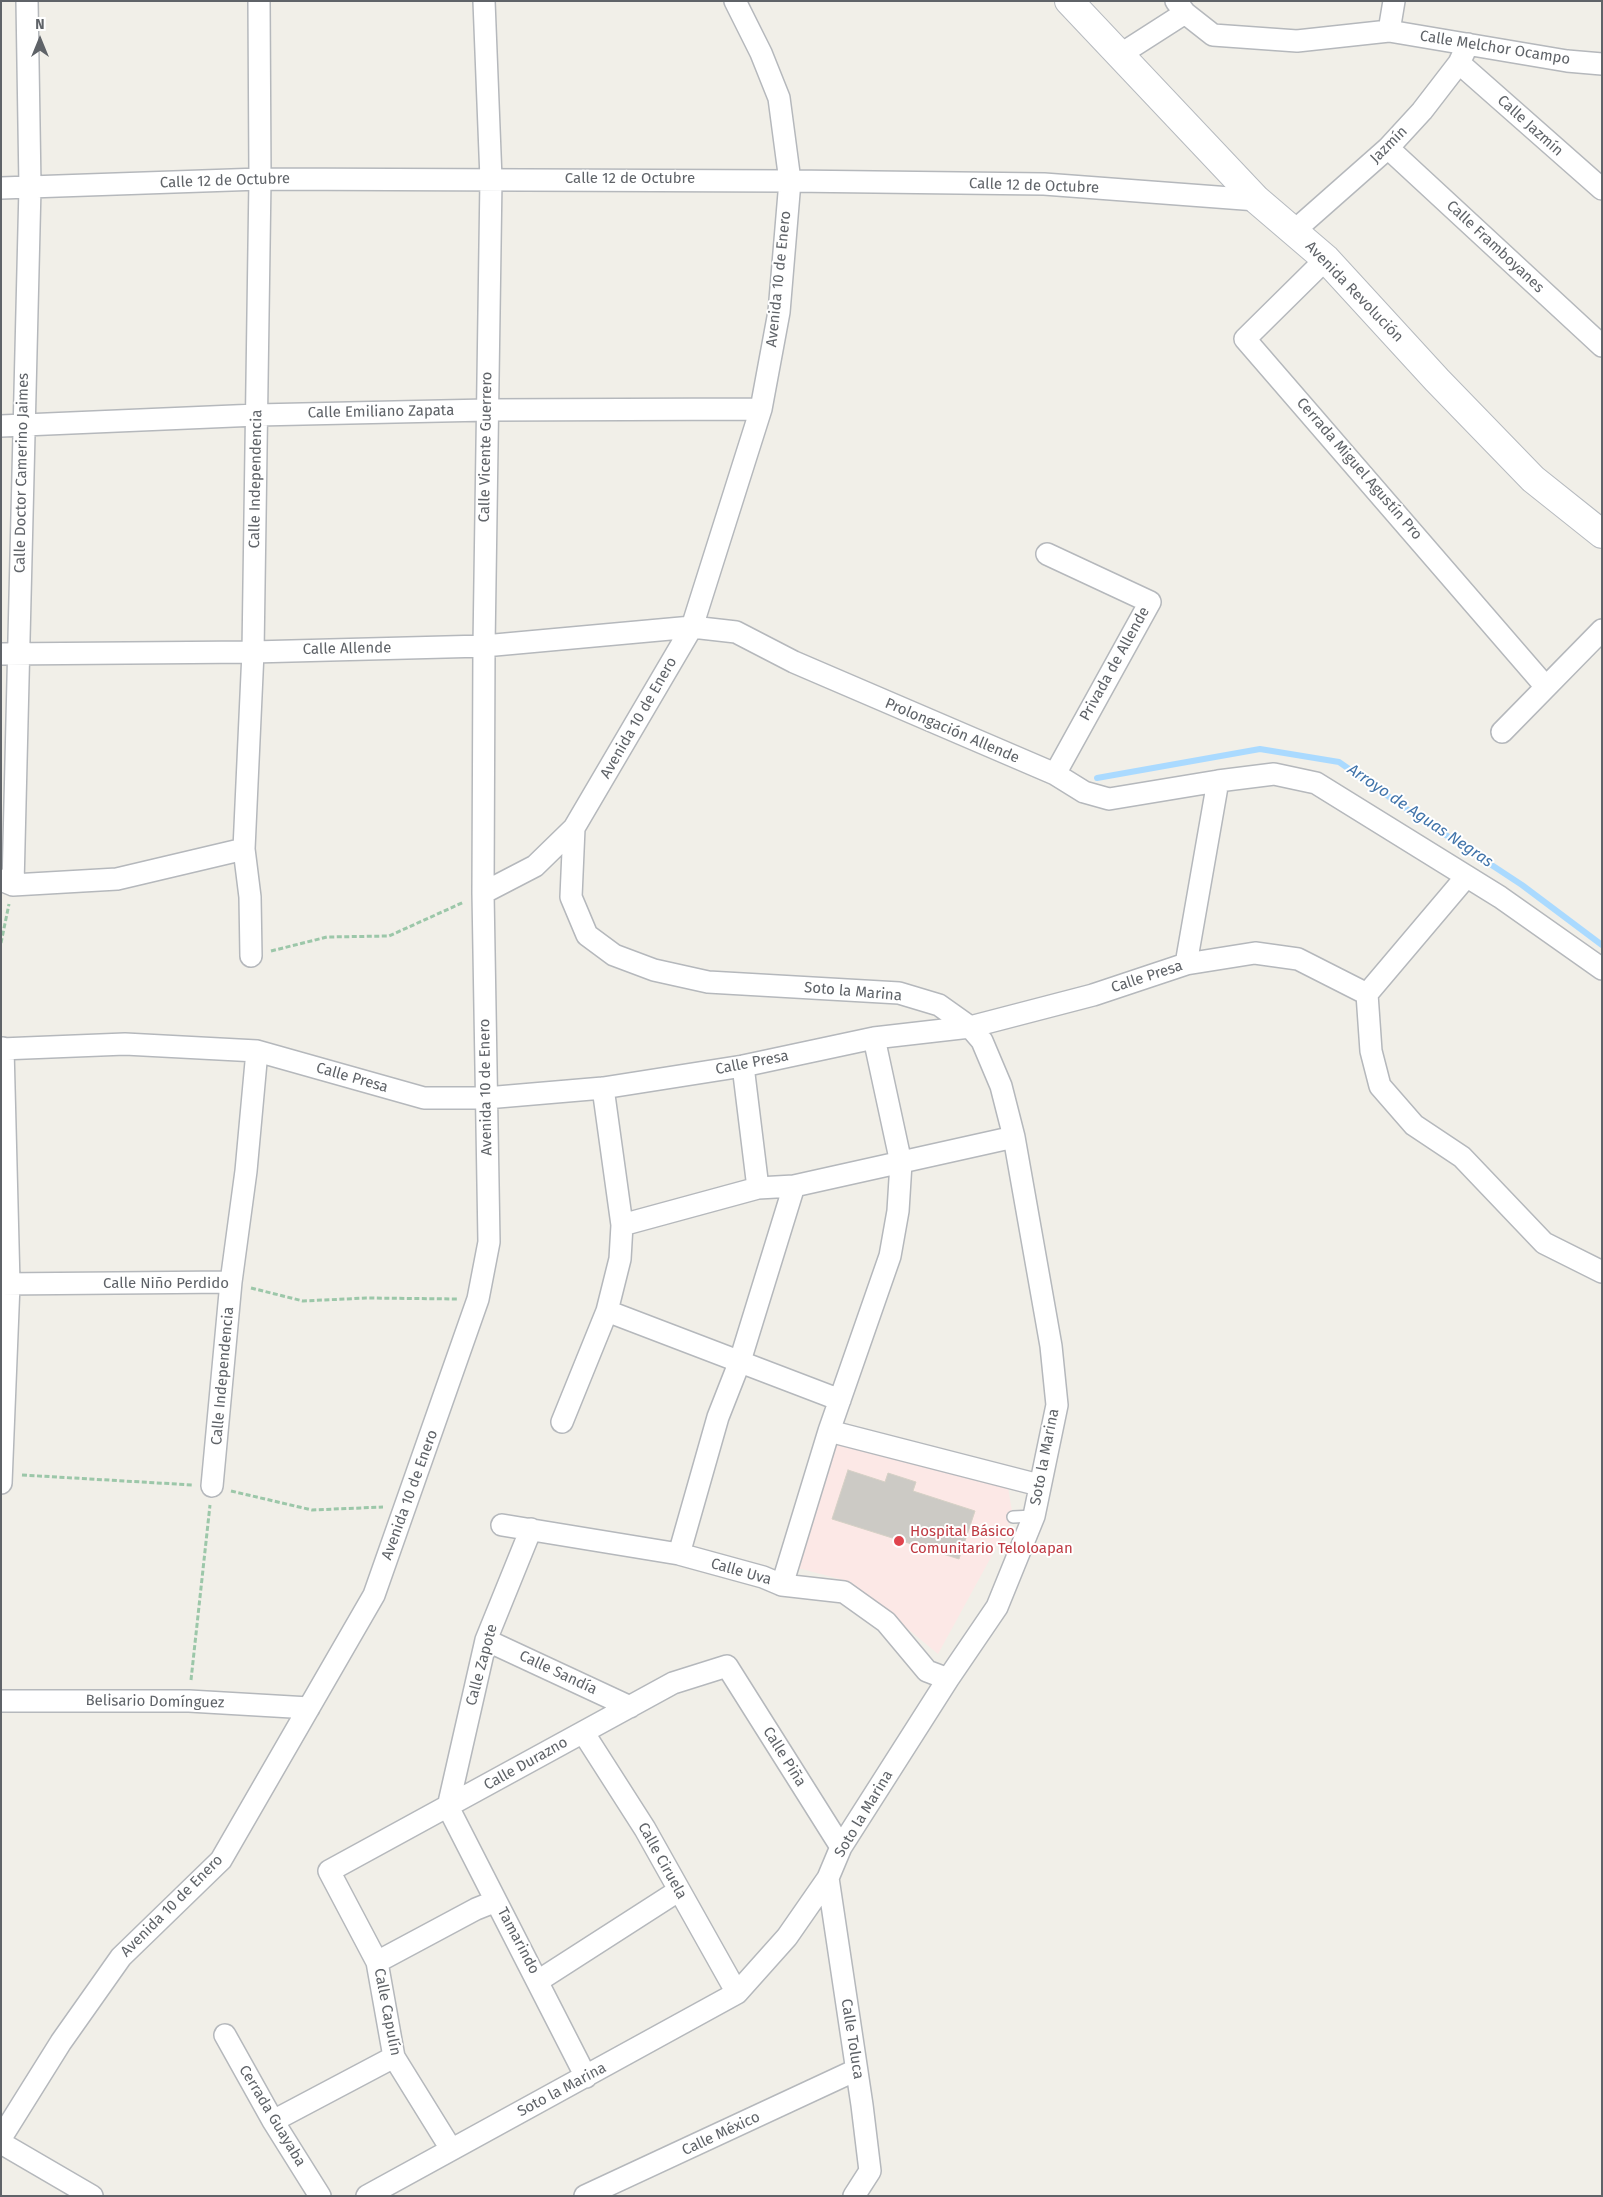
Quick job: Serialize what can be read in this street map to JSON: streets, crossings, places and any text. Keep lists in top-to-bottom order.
{
  "streets": {
    "street": [
      "Calle Melchor Ocampo",
      "Calle Jazmín",
      "Jazmín",
      "Calle 12 de Octubre",
      "Calle Framboyanes",
      "Avenida 10 de Enero",
      "Avenida Revolución",
      "Calle Emiliano Zapata",
      "Calle Vicente Guerrero",
      "Cerrada Miguel Agustín Pro",
      "Calle Doctor Camerino Jaimes",
      "Calle Independencia",
      "Calle Allende",
      "Privada de Allende",
      "Prolongación Allende",
      "Calle Presa",
      "Soto la Marina",
      "Calle Niño Perdido",
      "Calle Uva",
      "Calle Zapote",
      "Calle Sandía",
      "Belisario Domínguez",
      "Calle Piña",
      "Calle Durazno",
      "Calle Ciruela",
      "Tamarindo",
      "Calle Capulín",
      "Calle Toluca",
      "Cerrada Guayaba",
      "Calle México"
    ]
  },
  "crossings": [
    ["Calle Melchor Ocampo", "Calle Jazmín"],
    ["Calle Melchor Ocampo", "Jazmín"],
    ["Calle Melchor Ocampo", "Avenida Revolución"],
    ["Calle Jazmín", "Jazmín"],
    ["Jazmín", "Calle Framboyanes"],
    ["Jazmín", "Avenida Revolución"],
    ["Calle 12 de Octubre", "Avenida 10 de Enero"],
    ["Calle 12 de Octubre", "Avenida Revolución"],
    ["Calle 12 de Octubre", "Calle Vicente Guerrero"],
    ["Calle 12 de Octubre", "Calle Doctor Camerino Jaimes"],
    ["Calle 12 de Octubre", "Calle Independencia"],
    ["Avenida 10 de Enero", "Calle Emiliano Zapata"],
    ["Avenida 10 de Enero", "Calle Vicente Guerrero"],
    ["Avenida 10 de Enero", "Calle Allende"],
    ["Avenida 10 de Enero", "Prolongación Allende"],
    ["Avenida 10 de Enero", "Calle Presa"],
    ["Avenida 10 de Enero", "Soto la Marina"],
    ["Avenida 10 de Enero", "Calle Niño Perdido"],
    ["Avenida 10 de Enero", "Belisario Domínguez"],
    ["Avenida Revolución", "Cerrada Miguel Agustín Pro"],
    ["Calle Emiliano Zapata", "Calle Vicente Guerrero"],
    ["Calle Emiliano Zapata", "Calle Doctor Camerino Jaimes"],
    ["Calle Emiliano Zapata", "Calle Independencia"],
    ["Calle Vicente Guerrero", "Calle Allende"],
    ["Calle Doctor Camerino Jaimes", "Calle Allende"],
    ["Calle Independencia", "Calle Allende"],
    ["Calle Independencia", "Calle Presa"],
    ["Calle Independencia", "Calle Niño Perdido"],
    ["Calle Allende", "Prolongación Allende"],
    ["Privada de Allende", "Prolongación Allende"],
    ["Calle Presa", "Soto la Marina"],
    ["Soto la Marina", "Calle Uva"],
    ["Soto la Marina", "Calle Piña"],
    ["Soto la Marina", "Calle Ciruela"],
    ["Soto la Marina", "Tamarindo"],
    ["Soto la Marina", "Calle Capulín"],
    ["Soto la Marina", "Calle Toluca"],
    ["Calle Uva", "Calle Zapote"],
    ["Calle Zapote", "Calle Sandía"],
    ["Calle Zapote", "Calle Durazno"],
    ["Calle Zapote", "Tamarindo"],
    ["Calle Sandía", "Calle Durazno"],
    ["Calle Piña", "Calle Durazno"],
    ["Calle Durazno", "Calle Ciruela"],
    ["Calle Durazno", "Tamarindo"],
    ["Calle Durazno", "Calle Capulín"],
    ["Calle Toluca", "Calle México"]
  ],
  "water": ["Arroyo de Aguas Negras"],
  "places": ["Hospital Básico Comunitario Teloloapan"],
  "north": "top"
}
